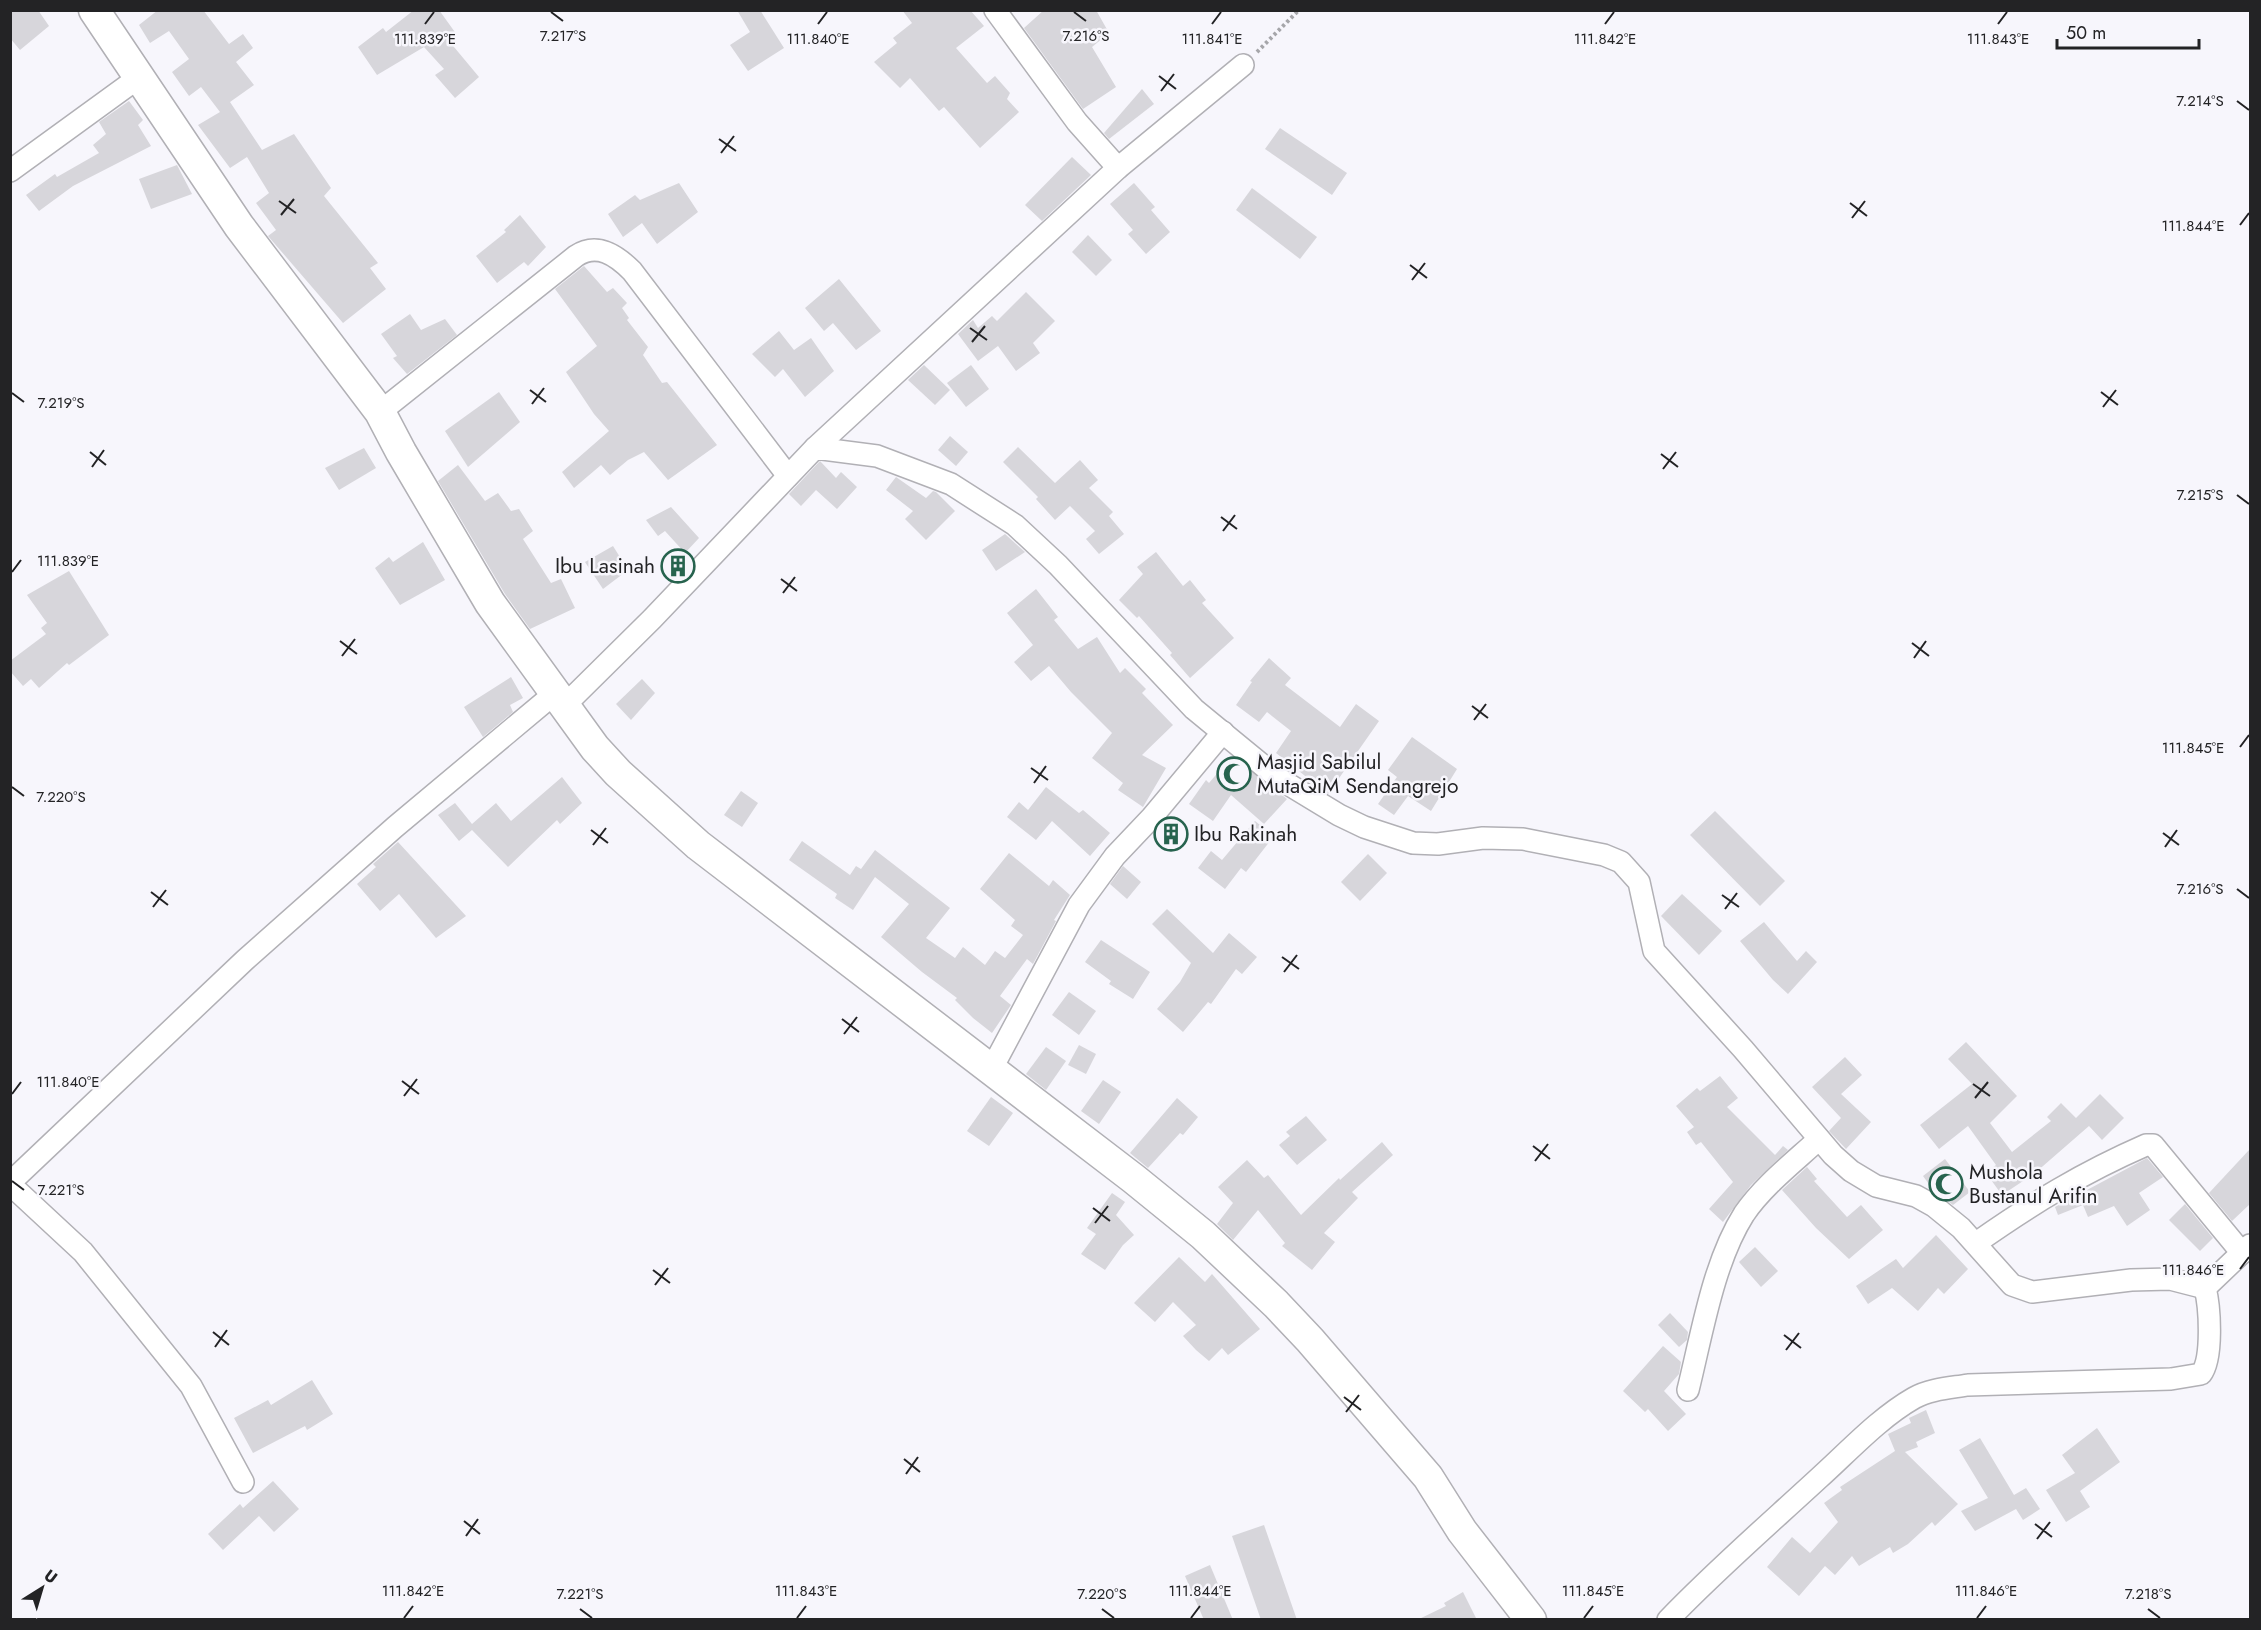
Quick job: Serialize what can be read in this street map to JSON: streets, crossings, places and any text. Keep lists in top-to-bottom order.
{
  "places": {
    "building": ["Ibu Lasinah", "Ibu Rakinah"],
    "mosque": ["Masjid Sabilul MutaQiM Sendangrejo", "Mushola Bustanul Arifin"]
  },
  "scale_bar": "50 m",
  "north": "top right",
  "coordinates": [
    "7.217°S",
    "7.216°S",
    "111.839°E",
    "111.840°E",
    "111.841°E",
    "111.842°E",
    "111.843°E",
    "7.214°S",
    "111.844°E",
    "7.219°S",
    "7.215°S",
    "111.845°E",
    "7.220°S",
    "7.221°S",
    "111.846°E",
    "7.218°S"
  ]
}
